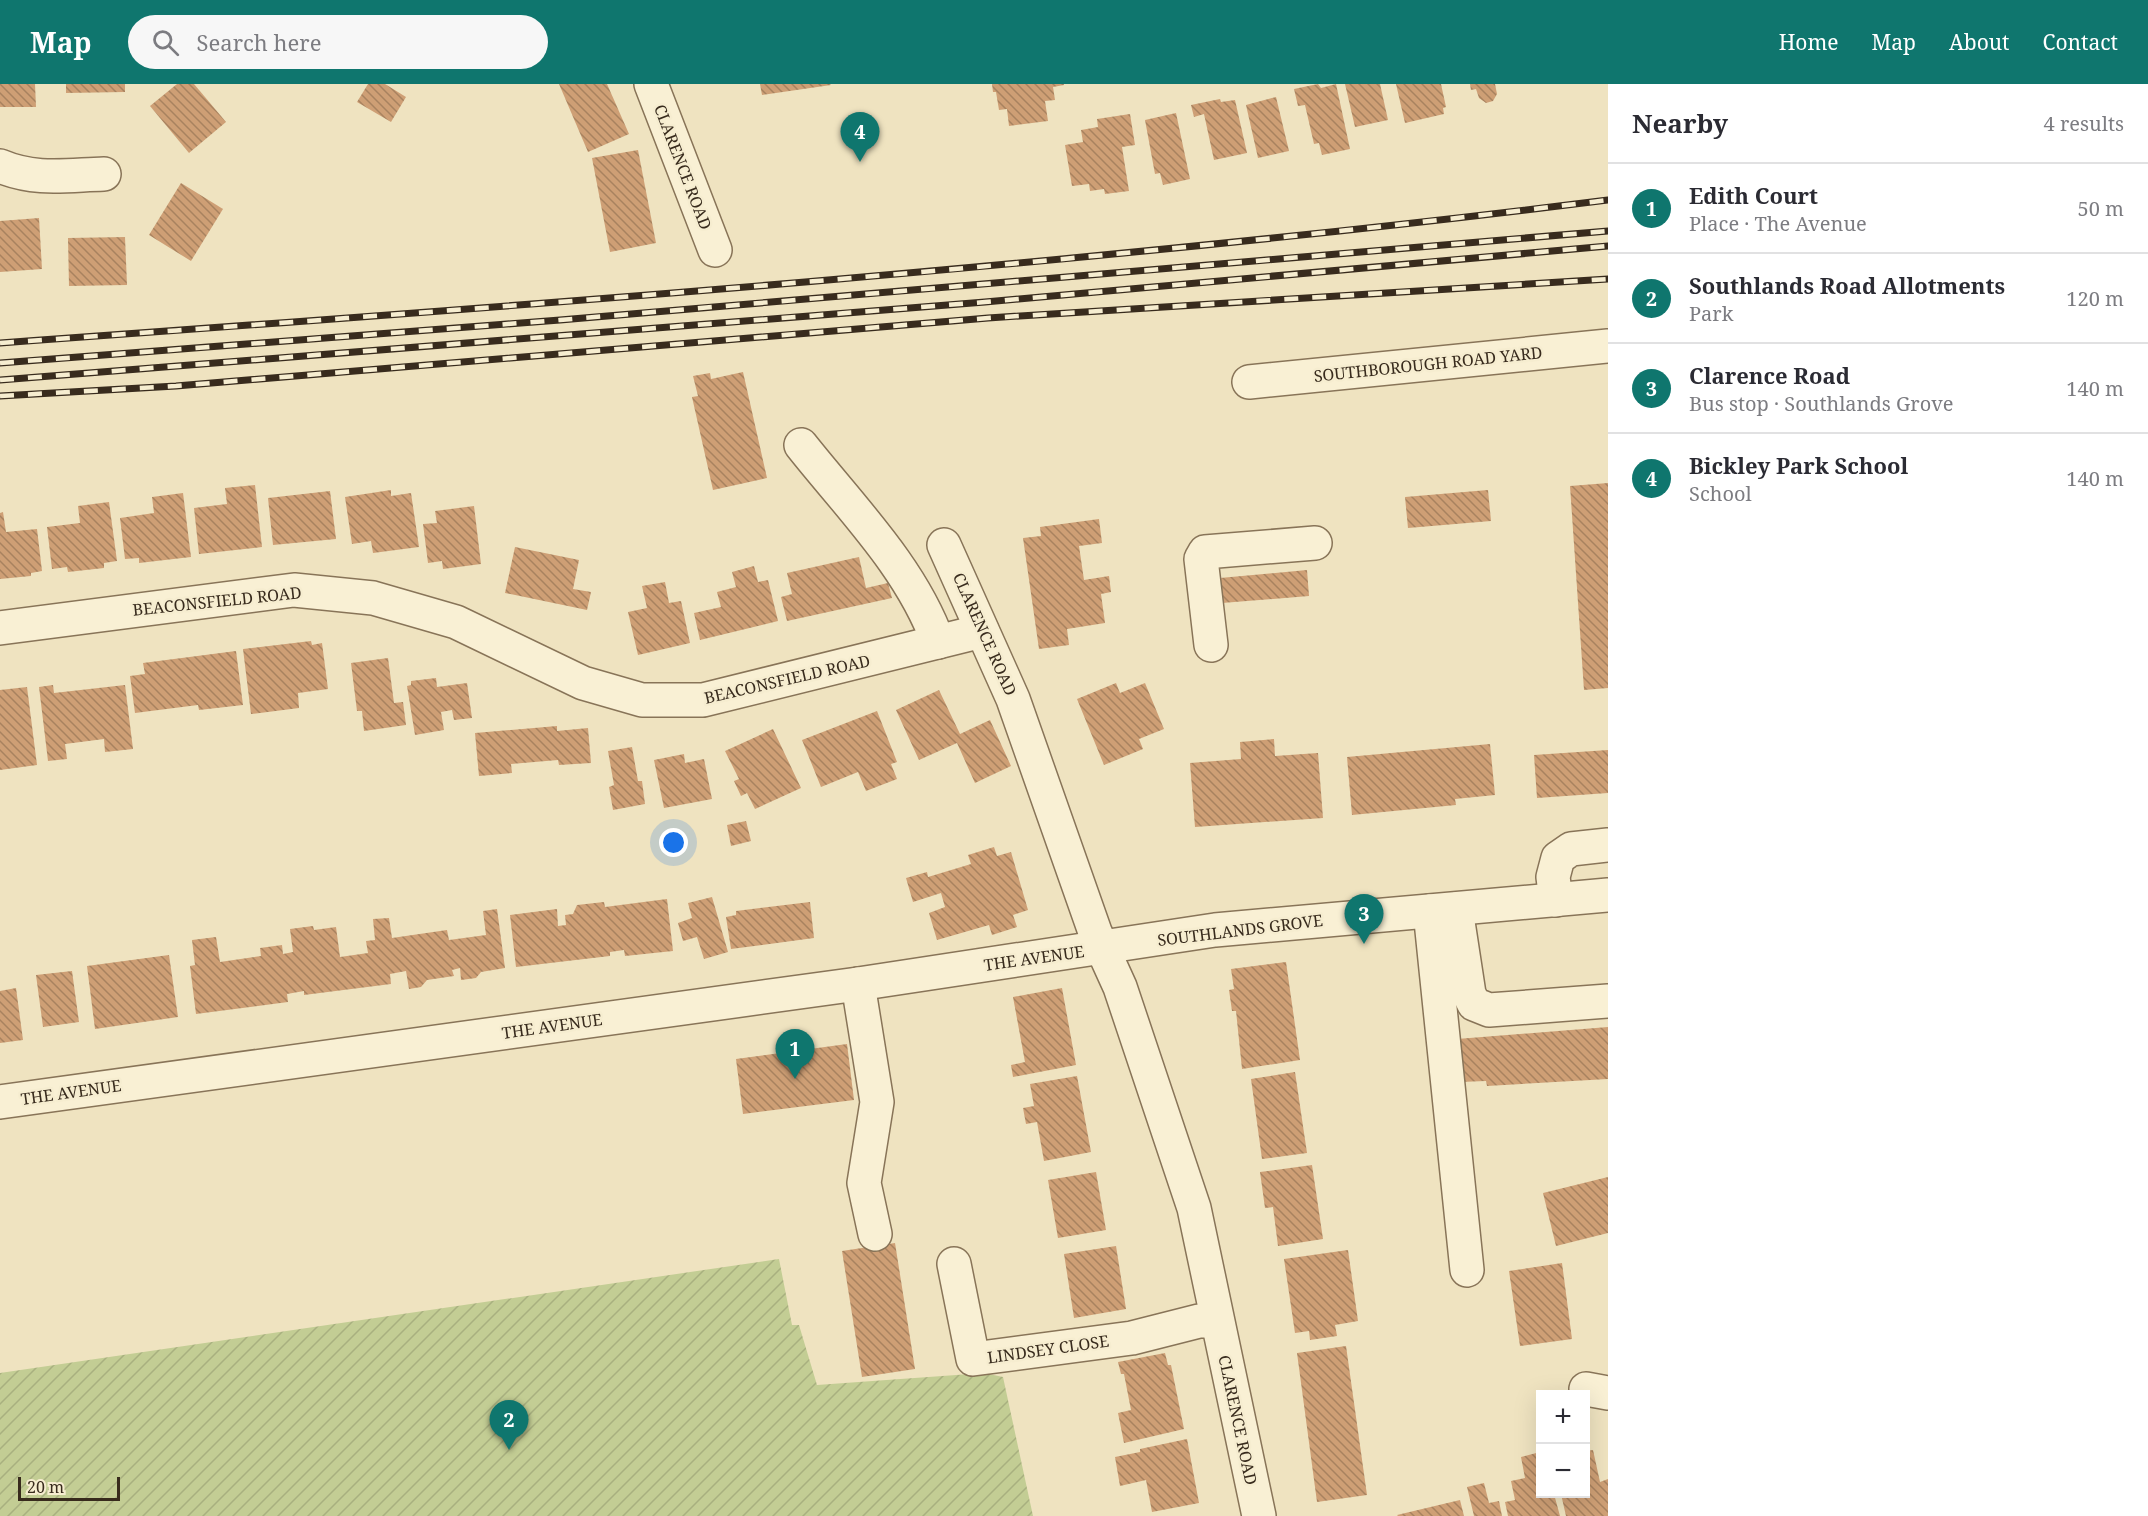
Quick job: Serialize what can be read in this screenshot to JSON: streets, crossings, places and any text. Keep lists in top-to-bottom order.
{
  "streets": {
    "street": [
      "CLARENCE ROAD",
      "SOUTHBOROUGH ROAD YARD",
      "BEACONSFIELD ROAD",
      "SOUTHLANDS GROVE",
      "THE AVENUE",
      "LINDSEY CLOSE"
    ]
  },
  "crossings": [
    ["CLARENCE ROAD", "BEACONSFIELD ROAD"],
    ["CLARENCE ROAD", "SOUTHLANDS GROVE"],
    ["CLARENCE ROAD", "THE AVENUE"],
    ["CLARENCE ROAD", "LINDSEY CLOSE"],
    ["SOUTHLANDS GROVE", "THE AVENUE"]
  ],
  "scale_bar": "20 m",
  "page": {
    "header": "Map",
    "search": "Search here",
    "nav": [
      "Home",
      "Map",
      "About",
      "Contact"
    ],
    "heading": ["Nearby", "4 results"],
    "pins": [
      "4",
      "3",
      "1",
      "2"
    ],
    "list": [
      {
        "mark": "1",
        "name": "Edith Court",
        "note": "Place · The Avenue",
        "value": "50 m"
      },
      {
        "mark": "2",
        "name": "Southlands Road Allotments",
        "note": "Park",
        "value": "120 m"
      },
      {
        "mark": "3",
        "name": "Clarence Road",
        "note": "Bus stop · Southlands Grove",
        "value": "140 m"
      },
      {
        "mark": "4",
        "name": "Bickley Park School",
        "note": "School",
        "value": "140 m"
      }
    ],
    "map_buttons": ["+", "−"],
    "scale": "20 m"
  }
}
